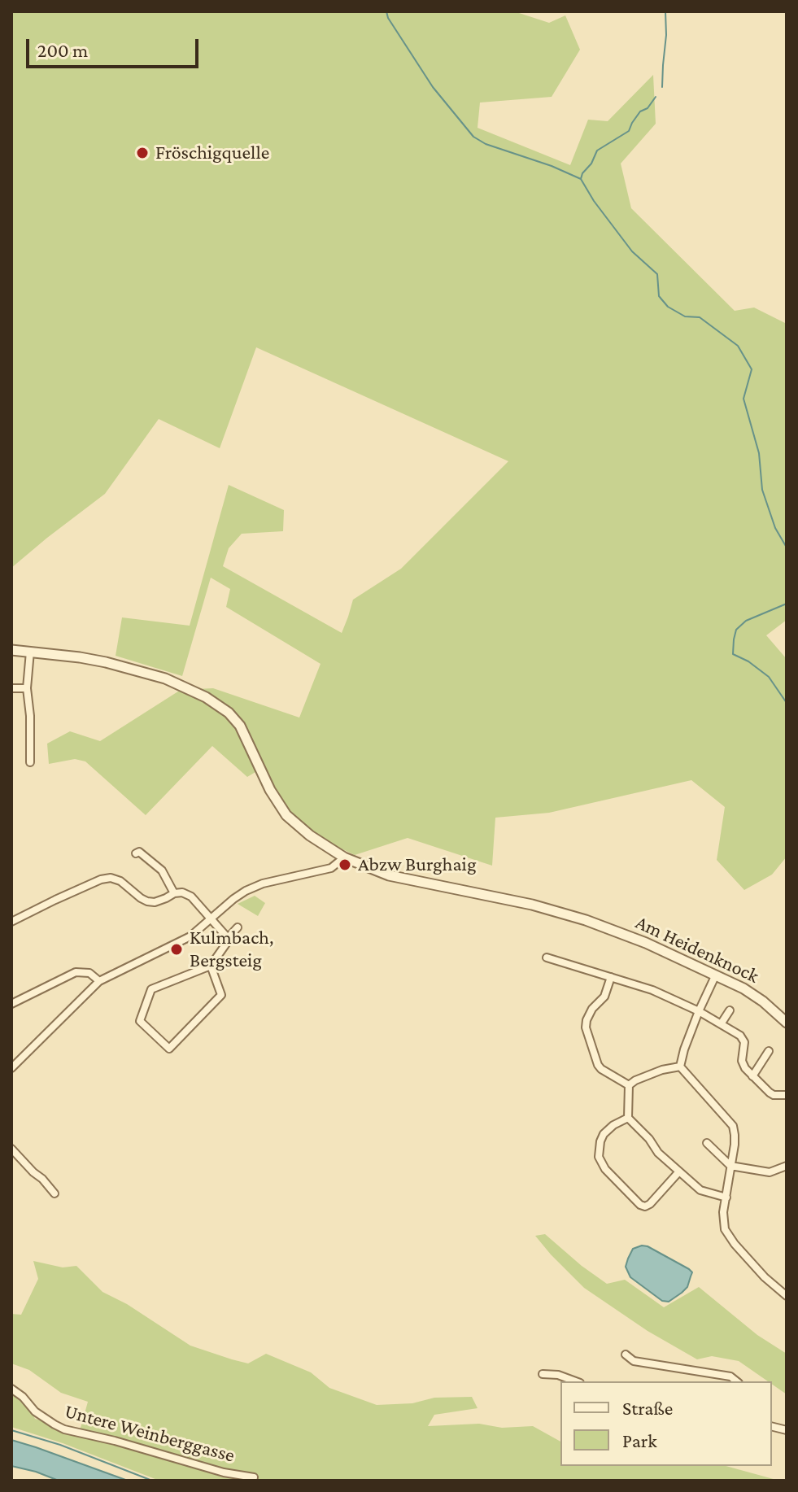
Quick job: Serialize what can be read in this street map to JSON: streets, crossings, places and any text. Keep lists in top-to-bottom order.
{
  "streets": {
    "street": ["Am Heidenknock", "Untere Weinberggasse"]
  },
  "places": ["Fröschigquelle", "Abzw Burghaig", "Kulmbach, Bergsteig"],
  "legend": ["Straße", "Park"],
  "scale_bar": "200 m"
}
